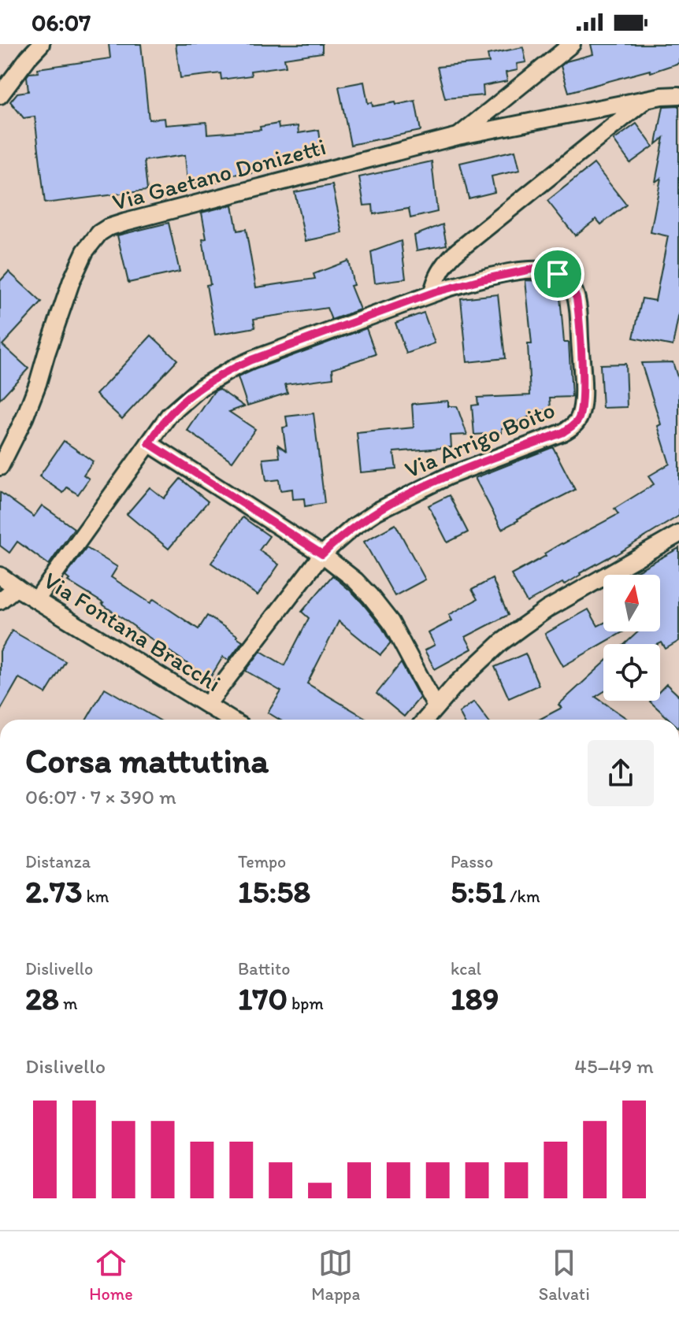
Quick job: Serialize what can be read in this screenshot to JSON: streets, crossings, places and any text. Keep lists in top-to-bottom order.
{
  "streets": {
    "street": ["Via Gaetano Donizetti", "Via Arrigo Boito", "Via Fontana Bracchi"]
  },
  "crossings": [
    ["Via Arrigo Boito", "Via Fontana Bracchi"]
  ],
  "north": "top",
  "page": {
    "status": "06:07",
    "heading": ["Corsa mattutina", "06:07 · 7 × 390 m"],
    "stats": [
      ["Distanza", "2.73 km"],
      ["Tempo", "15:58"],
      ["Passo", "5:51 /km"],
      ["Dislivello", "28 m"],
      ["Battito", "170 bpm"],
      ["kcal", "189"]
    ],
    "chart": ["Dislivello", "45–49 m"],
    "tabs": ["Home", "Mappa", "Salvati"]
  }
}
